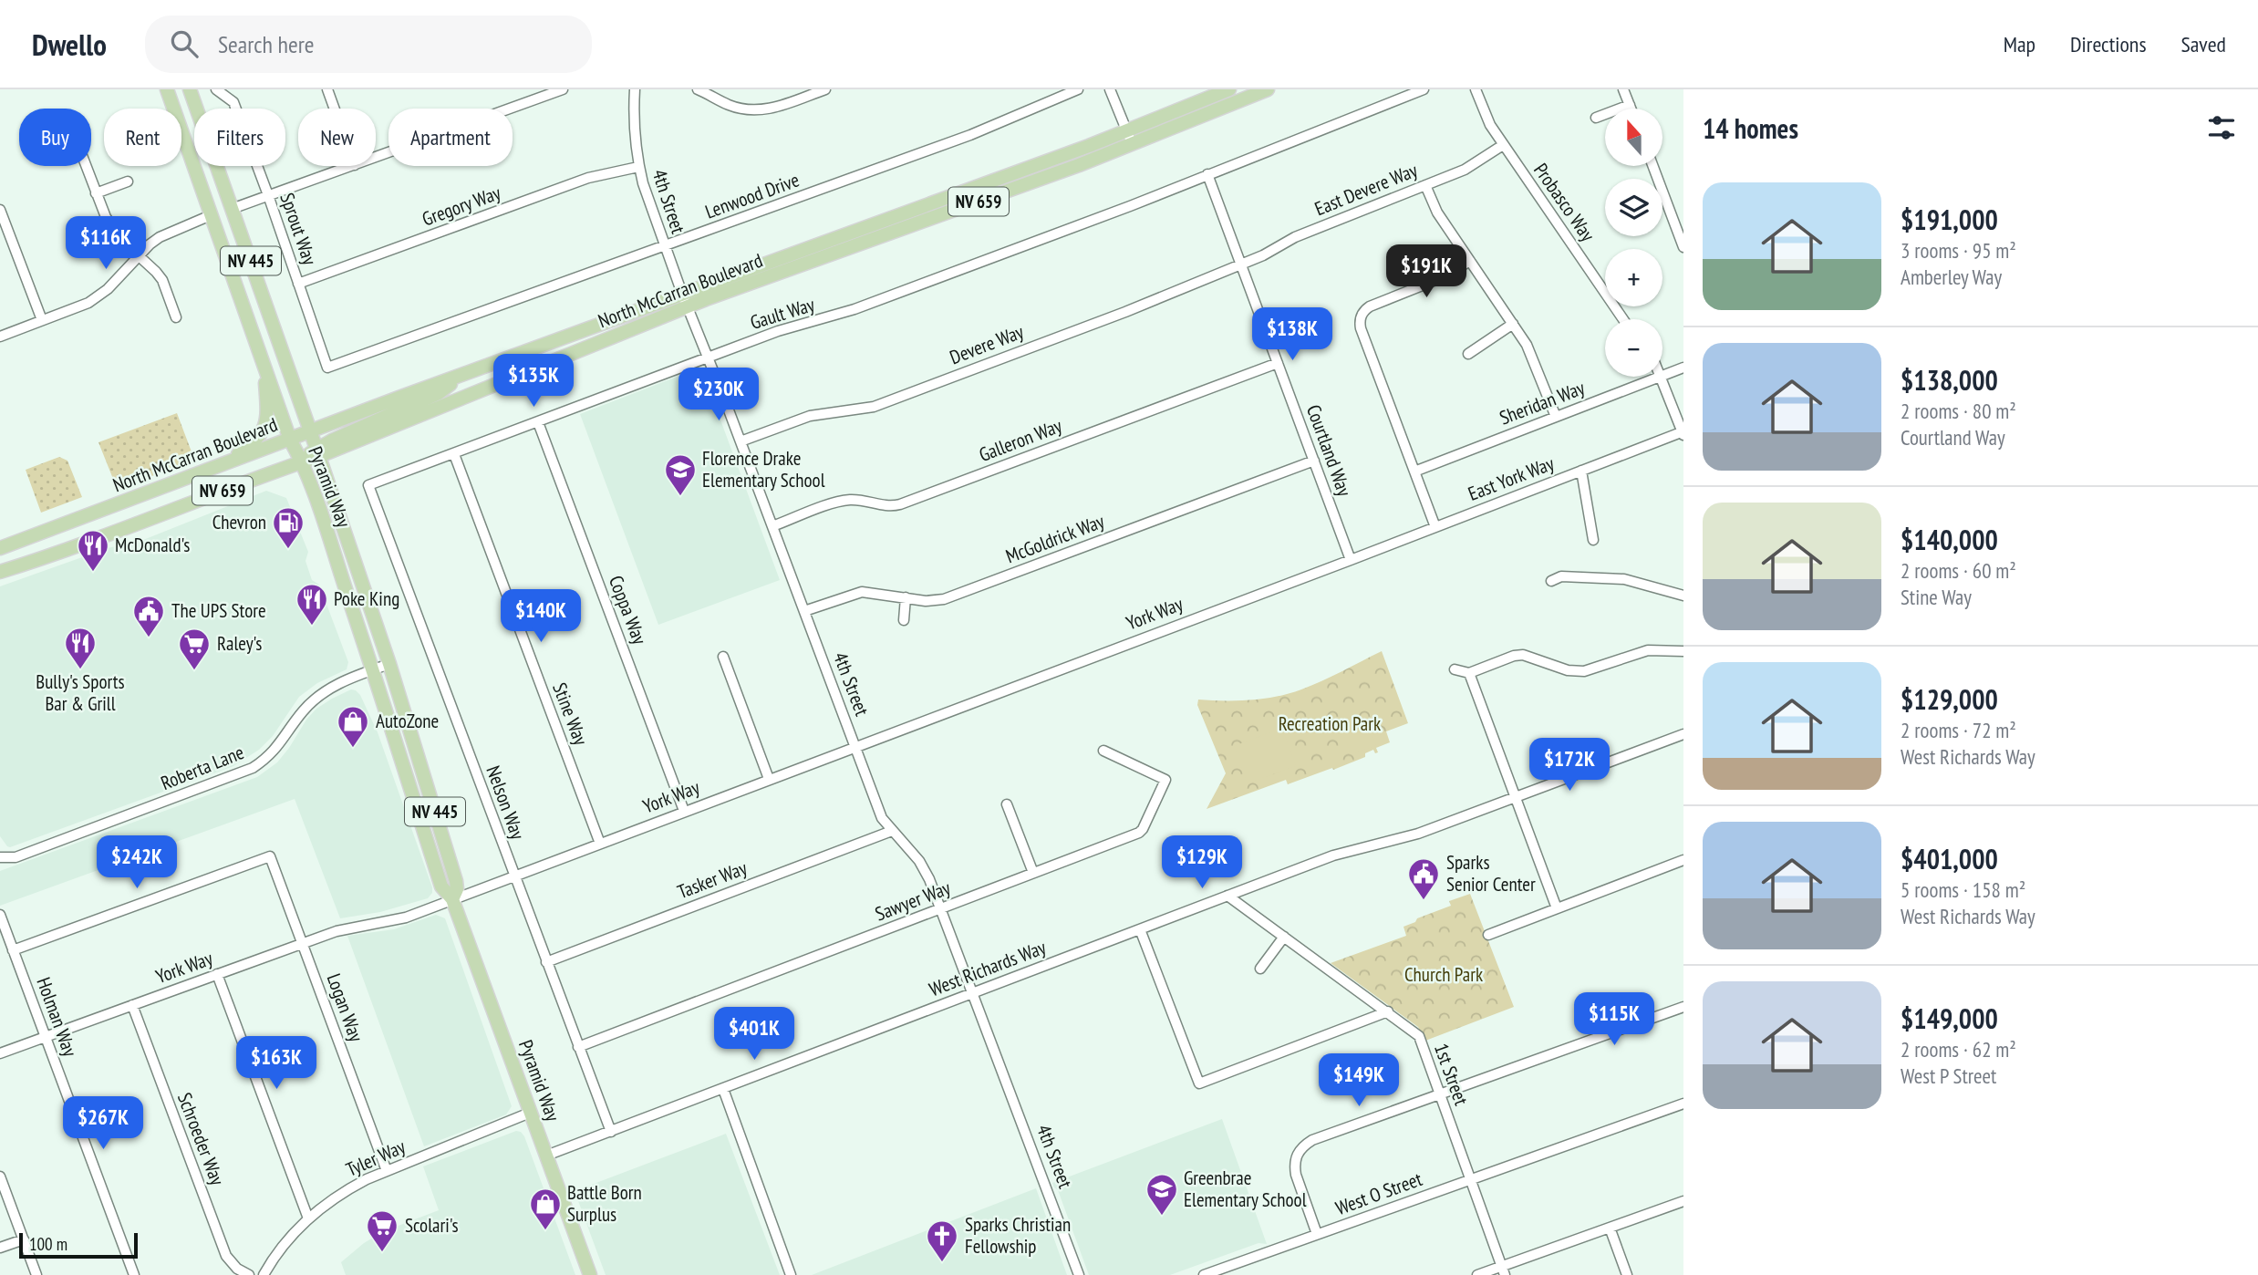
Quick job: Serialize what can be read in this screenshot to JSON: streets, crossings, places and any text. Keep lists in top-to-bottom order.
{
  "streets": {
    "main road": [
      "NV 659",
      "NV 445",
      "North McCarran Boulevard",
      "Pyramid Way"
    ],
    "street": [
      "East Devere Way",
      "Lenwood Drive",
      "4th Street",
      "Probasco Way",
      "Gregory Way",
      "Sprout Way",
      "Gault Way",
      "Devere Way",
      "Sheridan Way",
      "Galleron Way",
      "Courtland Way",
      "East York Way",
      "McGoldrick Way",
      "Coppa Way",
      "York Way",
      "Stine Way",
      "Roberta Lane",
      "Nelson Way",
      "Tasker Way",
      "Sawyer Way",
      "West Richards Way",
      "Logan Way",
      "Holman Way",
      "1st Street",
      "Schroeder Way",
      "Tyler Way",
      "West O Street"
    ]
  },
  "crossings": [
    ["East Devere Way", "Probasco Way"],
    ["East Devere Way", "Devere Way"],
    ["East Devere Way", "Courtland Way"],
    ["Lenwood Drive", "4th Street"],
    ["Lenwood Drive", "Sprout Way"],
    ["4th Street", "Gregory Way"],
    ["4th Street", "North McCarran Boulevard"],
    ["4th Street", "Gault Way"],
    ["4th Street", "Devere Way"],
    ["4th Street", "Galleron Way"],
    ["4th Street", "McGoldrick Way"],
    ["4th Street", "York Way"],
    ["4th Street", "Tasker Way"],
    ["4th Street", "Sawyer Way"],
    ["4th Street", "West Richards Way"],
    ["Gregory Way", "Sprout Way"],
    ["North McCarran Boulevard", "Pyramid Way"],
    ["Gault Way", "Courtland Way"],
    ["Gault Way", "Coppa Way"],
    ["Gault Way", "Stine Way"],
    ["Gault Way", "Nelson Way"],
    ["Devere Way", "Courtland Way"],
    ["Galleron Way", "Courtland Way"],
    ["Courtland Way", "East York Way"],
    ["Courtland Way", "McGoldrick Way"],
    ["Courtland Way", "York Way"],
    ["East York Way", "York Way"],
    ["Pyramid Way", "York Way"],
    ["Pyramid Way", "Roberta Lane"],
    ["Pyramid Way", "West Richards Way"],
    ["Pyramid Way", "Tyler Way"],
    ["Coppa Way", "York Way"],
    ["York Way", "Stine Way"],
    ["York Way", "Nelson Way"],
    ["York Way", "Logan Way"],
    ["York Way", "Holman Way"],
    ["York Way", "Schroeder Way"],
    ["Nelson Way", "Tasker Way"],
    ["Nelson Way", "Sawyer Way"],
    ["Nelson Way", "West Richards Way"],
    ["West Richards Way", "1st Street"],
    ["Logan Way", "Holman Way"],
    ["Logan Way", "Tyler Way"],
    ["1st Street", "West O Street"]
  ],
  "parks": ["Recreation Park", "Church Park"],
  "places": {
    "school or university": ["Florence Drake Elementary School", "Greenbrae Elementary School"],
    "fuel station": ["Chevron"],
    "restaurant": ["McDonald's", "Poke King", "Bully's Sports Bar & Grill"],
    "public building": ["The UPS Store", "Sparks Senior Center"],
    "supermarket": ["Raley's", "Scolari's"],
    "shop": ["AutoZone", "Battle Born Surplus"],
    "church": ["Sparks Christian Fellowship"]
  },
  "scale_bar": "100 m",
  "north": "top",
  "page": {
    "header": "Dwello",
    "search": "Search here",
    "nav": ["Map", "Directions", "Saved"],
    "heading": "14 homes",
    "map_buttons": ["+", "−"],
    "chip": [
      "Buy",
      "Rent",
      "Filters",
      "New",
      "Apartment"
    ],
    "list": [
      {
        "name": "$191,000",
        "note": "3 rooms · 95 m² · Amberley Way"
      },
      {
        "name": "$138,000",
        "note": "2 rooms · 80 m² · Courtland Way"
      },
      {
        "name": "$140,000",
        "note": "2 rooms · 60 m² · Stine Way"
      },
      {
        "name": "$129,000",
        "note": "2 rooms · 72 m² · West Richards Way"
      },
      {
        "name": "$401,000",
        "note": "5 rooms · 158 m² · West Richards Way"
      },
      {
        "name": "$149,000",
        "note": "2 rooms · 62 m² · West P Street"
      }
    ],
    "price": [
      "$116K",
      "$191K",
      "$138K",
      "$135K",
      "$230K",
      "$140K",
      "$172K",
      "$242K",
      "$129K",
      "$115K",
      "$401K",
      "$163K",
      "$149K",
      "$267K"
    ],
    "scale": "100 m"
  }
}
